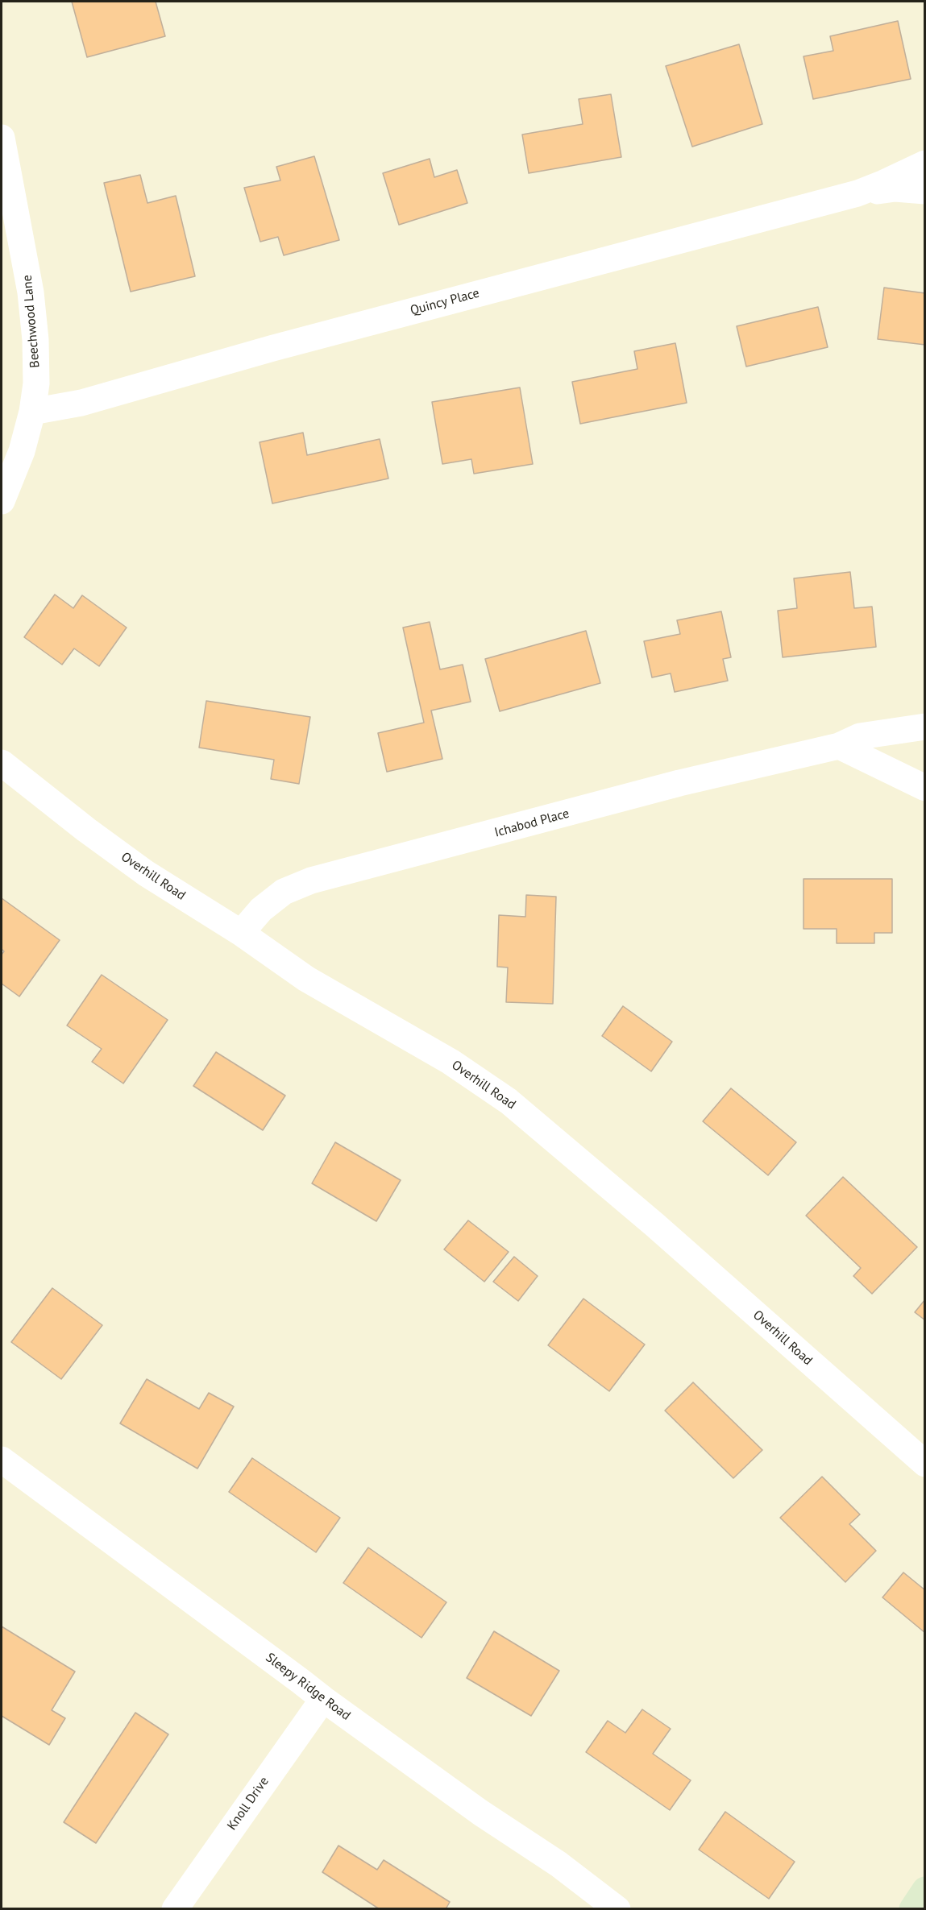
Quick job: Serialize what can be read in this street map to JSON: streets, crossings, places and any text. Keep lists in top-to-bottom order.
{
  "streets": {
    "street": [
      "Quincy Place",
      "Beechwood Lane",
      "Ichabod Place",
      "Overhill Road",
      "Sleepy Ridge Road",
      "Knoll Drive"
    ]
  },
  "crossings": [
    ["Quincy Place", "Beechwood Lane"],
    ["Ichabod Place", "Overhill Road"],
    ["Sleepy Ridge Road", "Knoll Drive"]
  ]
}
